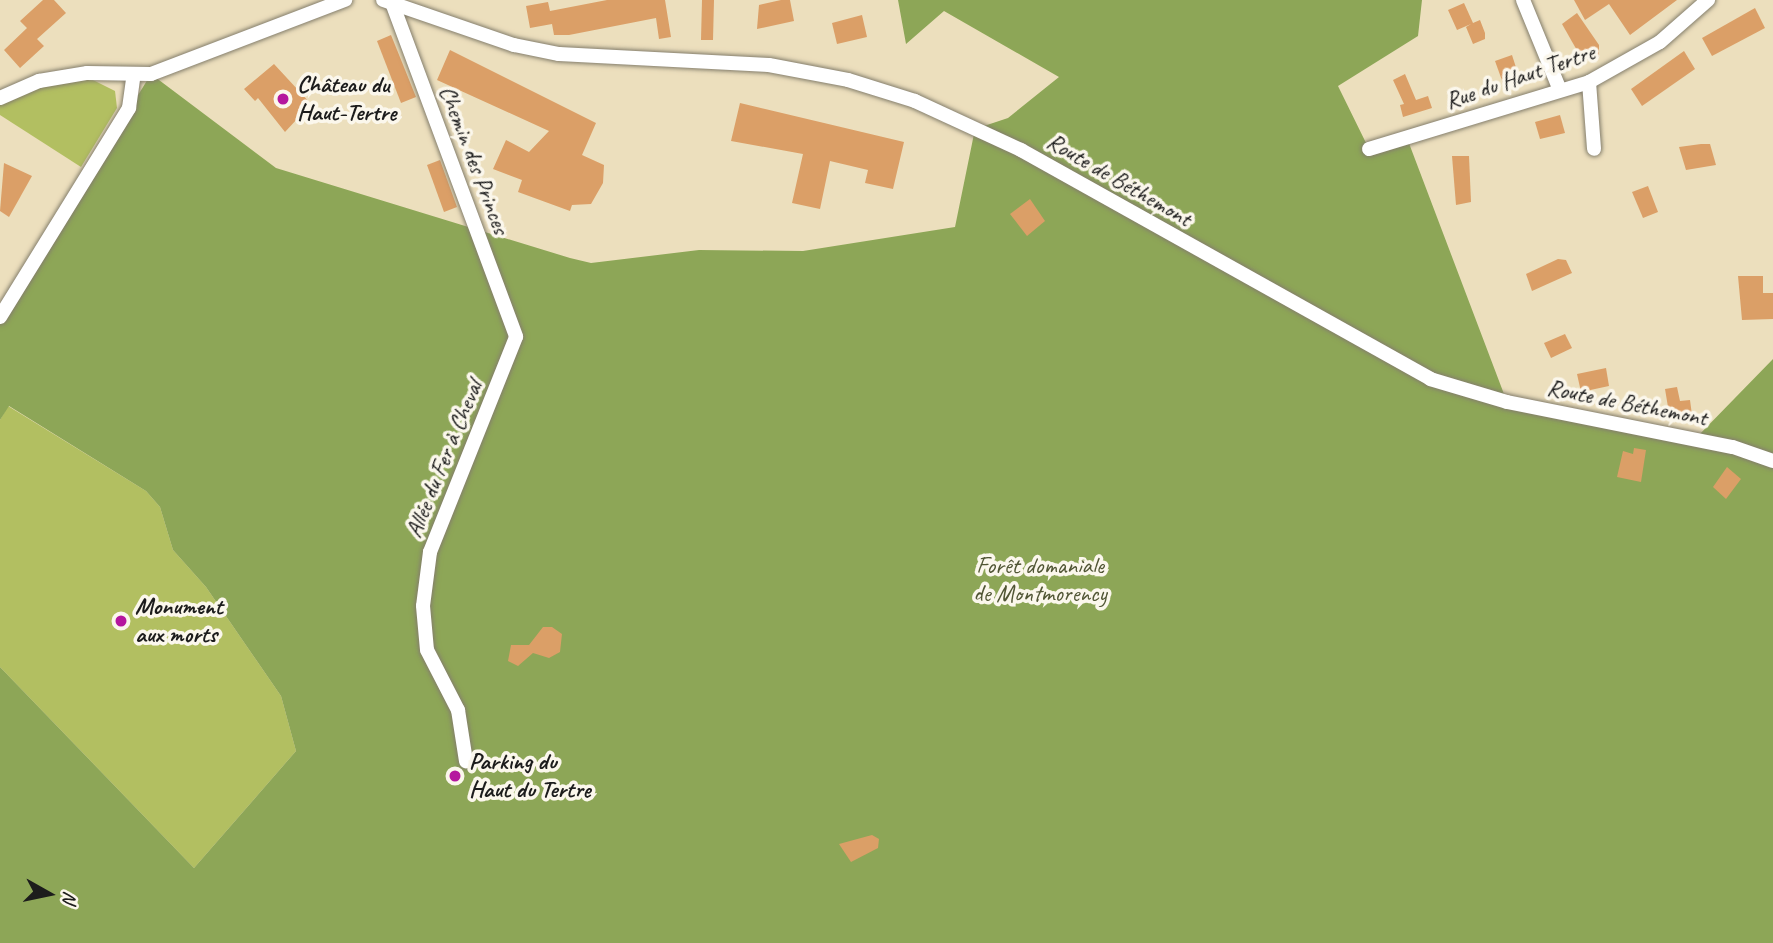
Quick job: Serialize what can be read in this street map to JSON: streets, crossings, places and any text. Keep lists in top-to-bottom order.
{
  "streets": {
    "street": [
      "Rue du Haut Tertre",
      "Chemin des Princes",
      "Route de Béthemont",
      "Allée du Fer à Cheval"
    ]
  },
  "crossings": [
    ["Chemin des Princes", "Route de Béthemont"],
    ["Chemin des Princes", "Allée du Fer à Cheval"]
  ],
  "parks": ["Forêt domaniale de Montmorency"],
  "places": ["Château du Haut-Tertre", "Monument aux morts", "Parking du Haut du Tertre"],
  "north": "right"
}
